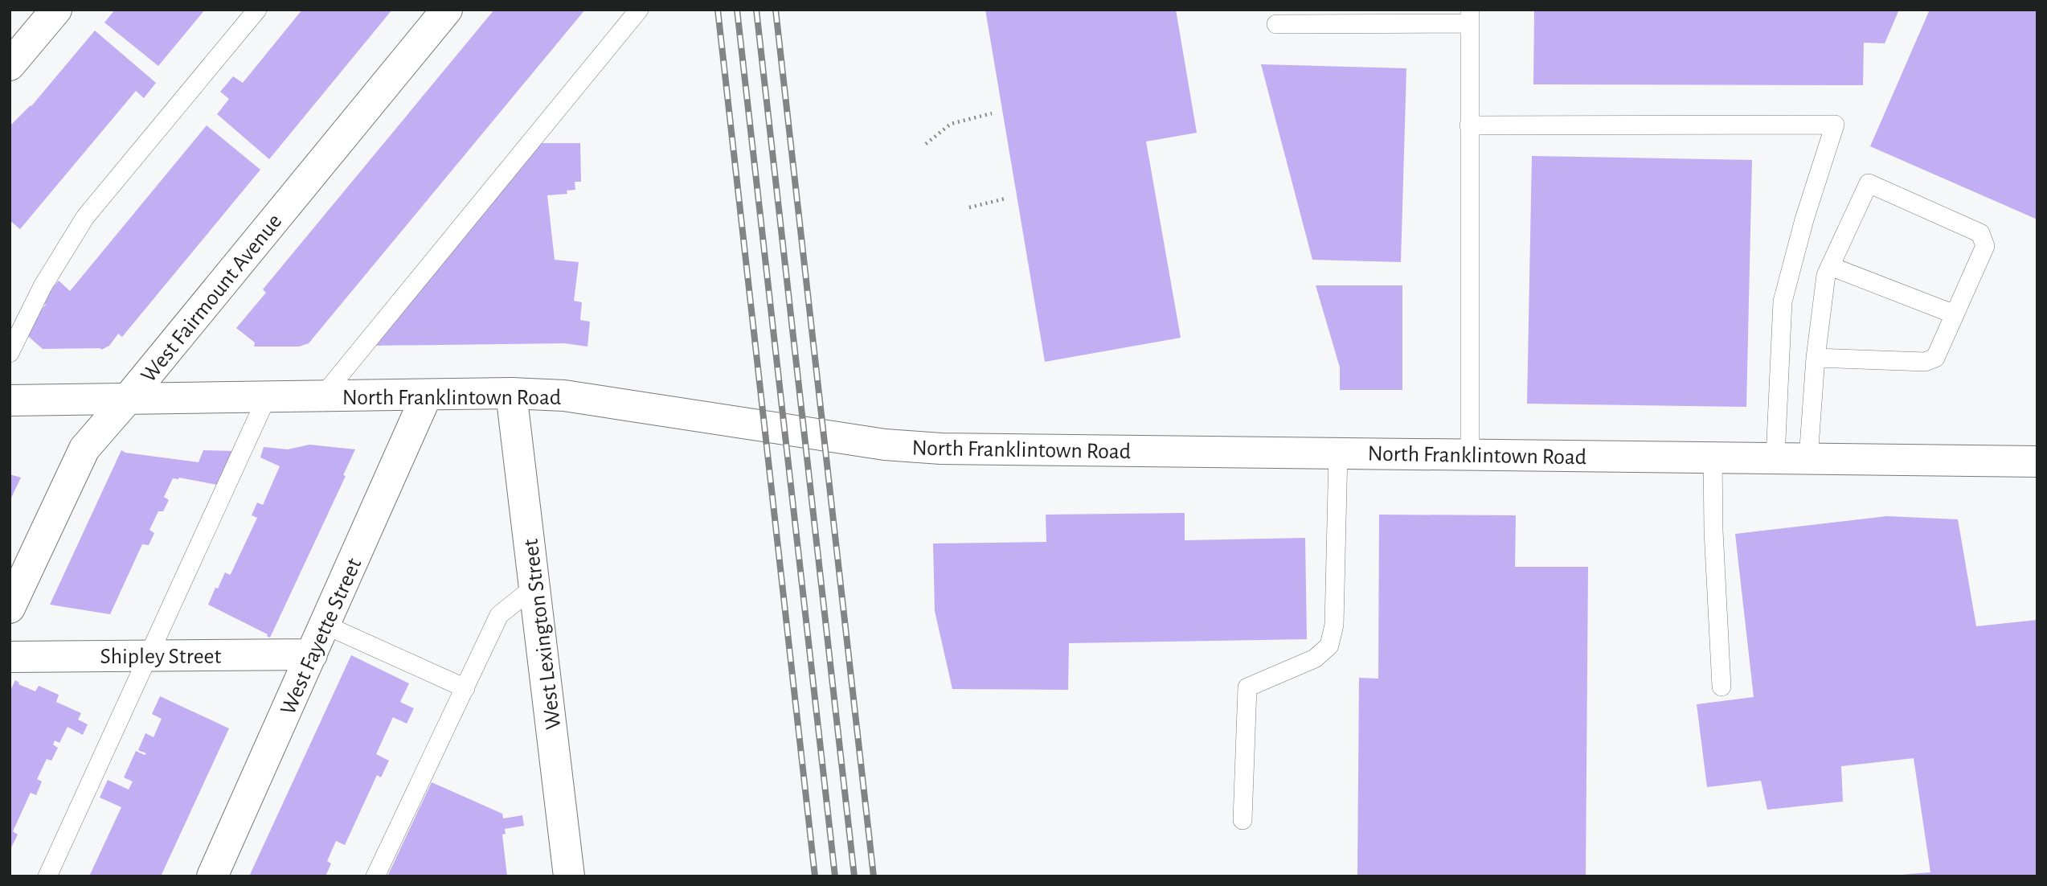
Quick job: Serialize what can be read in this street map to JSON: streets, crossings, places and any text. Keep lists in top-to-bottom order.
{
  "streets": {
    "street": [
      "West Fairmount Avenue",
      "North Franklintown Road",
      "West Lexington Street",
      "West Fayette Street",
      "Shipley Street"
    ]
  },
  "crossings": [
    ["West Fairmount Avenue", "North Franklintown Road"],
    ["North Franklintown Road", "West Lexington Street"],
    ["North Franklintown Road", "West Fayette Street"],
    ["West Fayette Street", "Shipley Street"]
  ]
}
